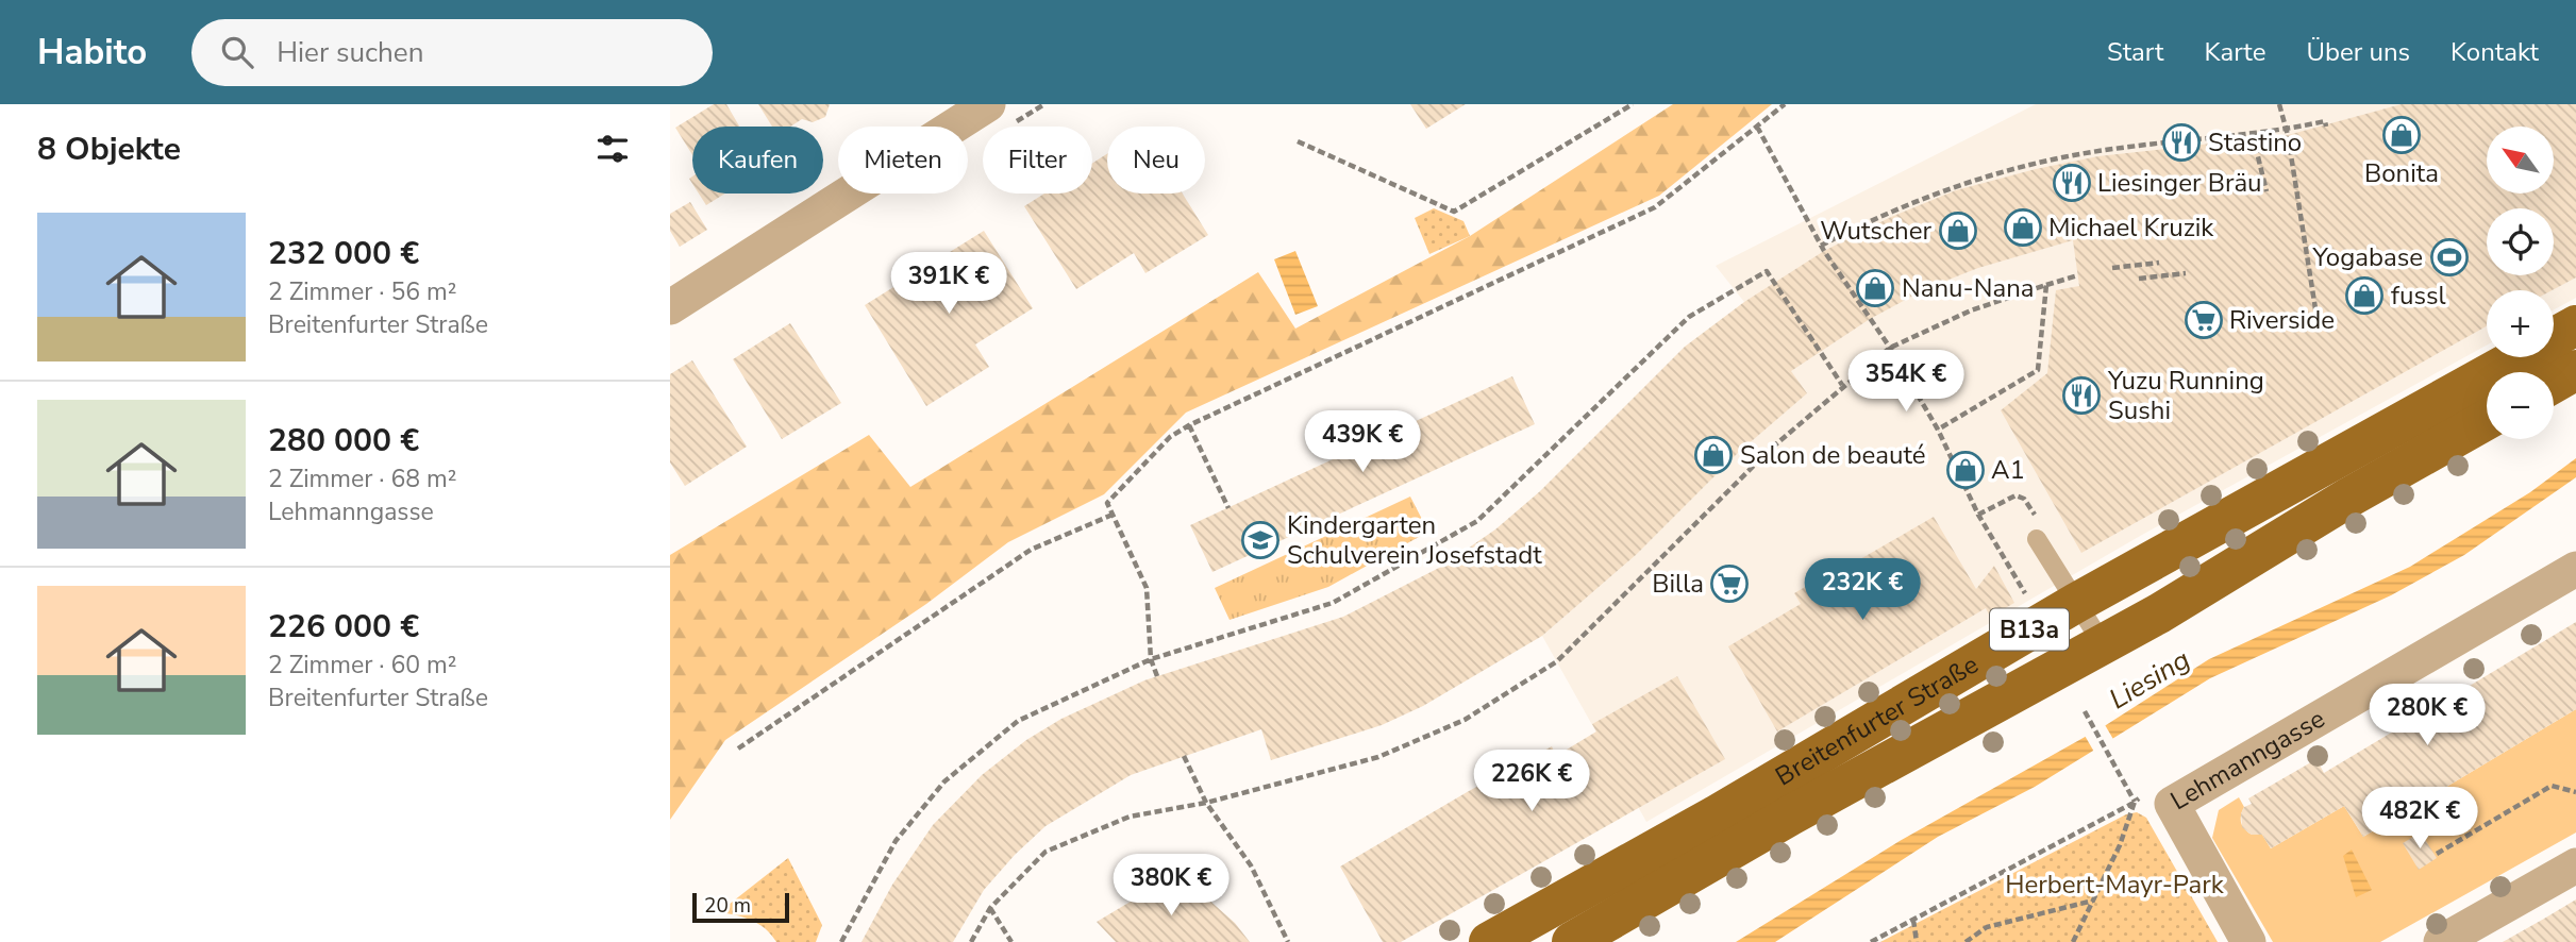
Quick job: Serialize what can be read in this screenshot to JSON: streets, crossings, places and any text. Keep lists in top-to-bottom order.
{
  "streets": {
    "main road": ["B13a", "Breitenfurter Straße"],
    "street": ["Lehmanngasse"]
  },
  "water": ["Liesing"],
  "parks": ["Herbert-Mayr-Park"],
  "places": {
    "shop": [
      "Bonita",
      "Michael Kruzik",
      "Wutscher",
      "Nanu-Nana",
      "fussl",
      "Salon de beauté",
      "A1"
    ],
    "restaurant": ["Stastino", "Liesinger Bräu", "Yuzu Running Sushi"],
    "sports": ["Yogabase"],
    "supermarket": ["Riverside", "Billa"],
    "school or university": ["Kindergarten Schulverein Josefstadt"]
  },
  "scale_bar": "20 m",
  "north": "top left",
  "page": {
    "header": "Habito",
    "search": "Hier suchen",
    "nav": [
      "Start",
      "Karte",
      "Über uns",
      "Kontakt"
    ],
    "heading": "8 Objekte",
    "map_buttons": ["+", "−"],
    "chip": [
      "Kaufen",
      "Mieten",
      "Filter",
      "Neu"
    ],
    "list": [
      {
        "name": "232 000 €",
        "note": "2 Zimmer · 56 m² · Breitenfurter Straße"
      },
      {
        "name": "280 000 €",
        "note": "2 Zimmer · 68 m² · Lehmanngasse"
      },
      {
        "name": "226 000 €",
        "note": "2 Zimmer · 60 m² · Breitenfurter Straße"
      }
    ],
    "price": [
      "391K €",
      "354K €",
      "439K €",
      "232K €",
      "280K €",
      "226K €",
      "482K €",
      "380K €"
    ],
    "scale": "20 m"
  }
}
